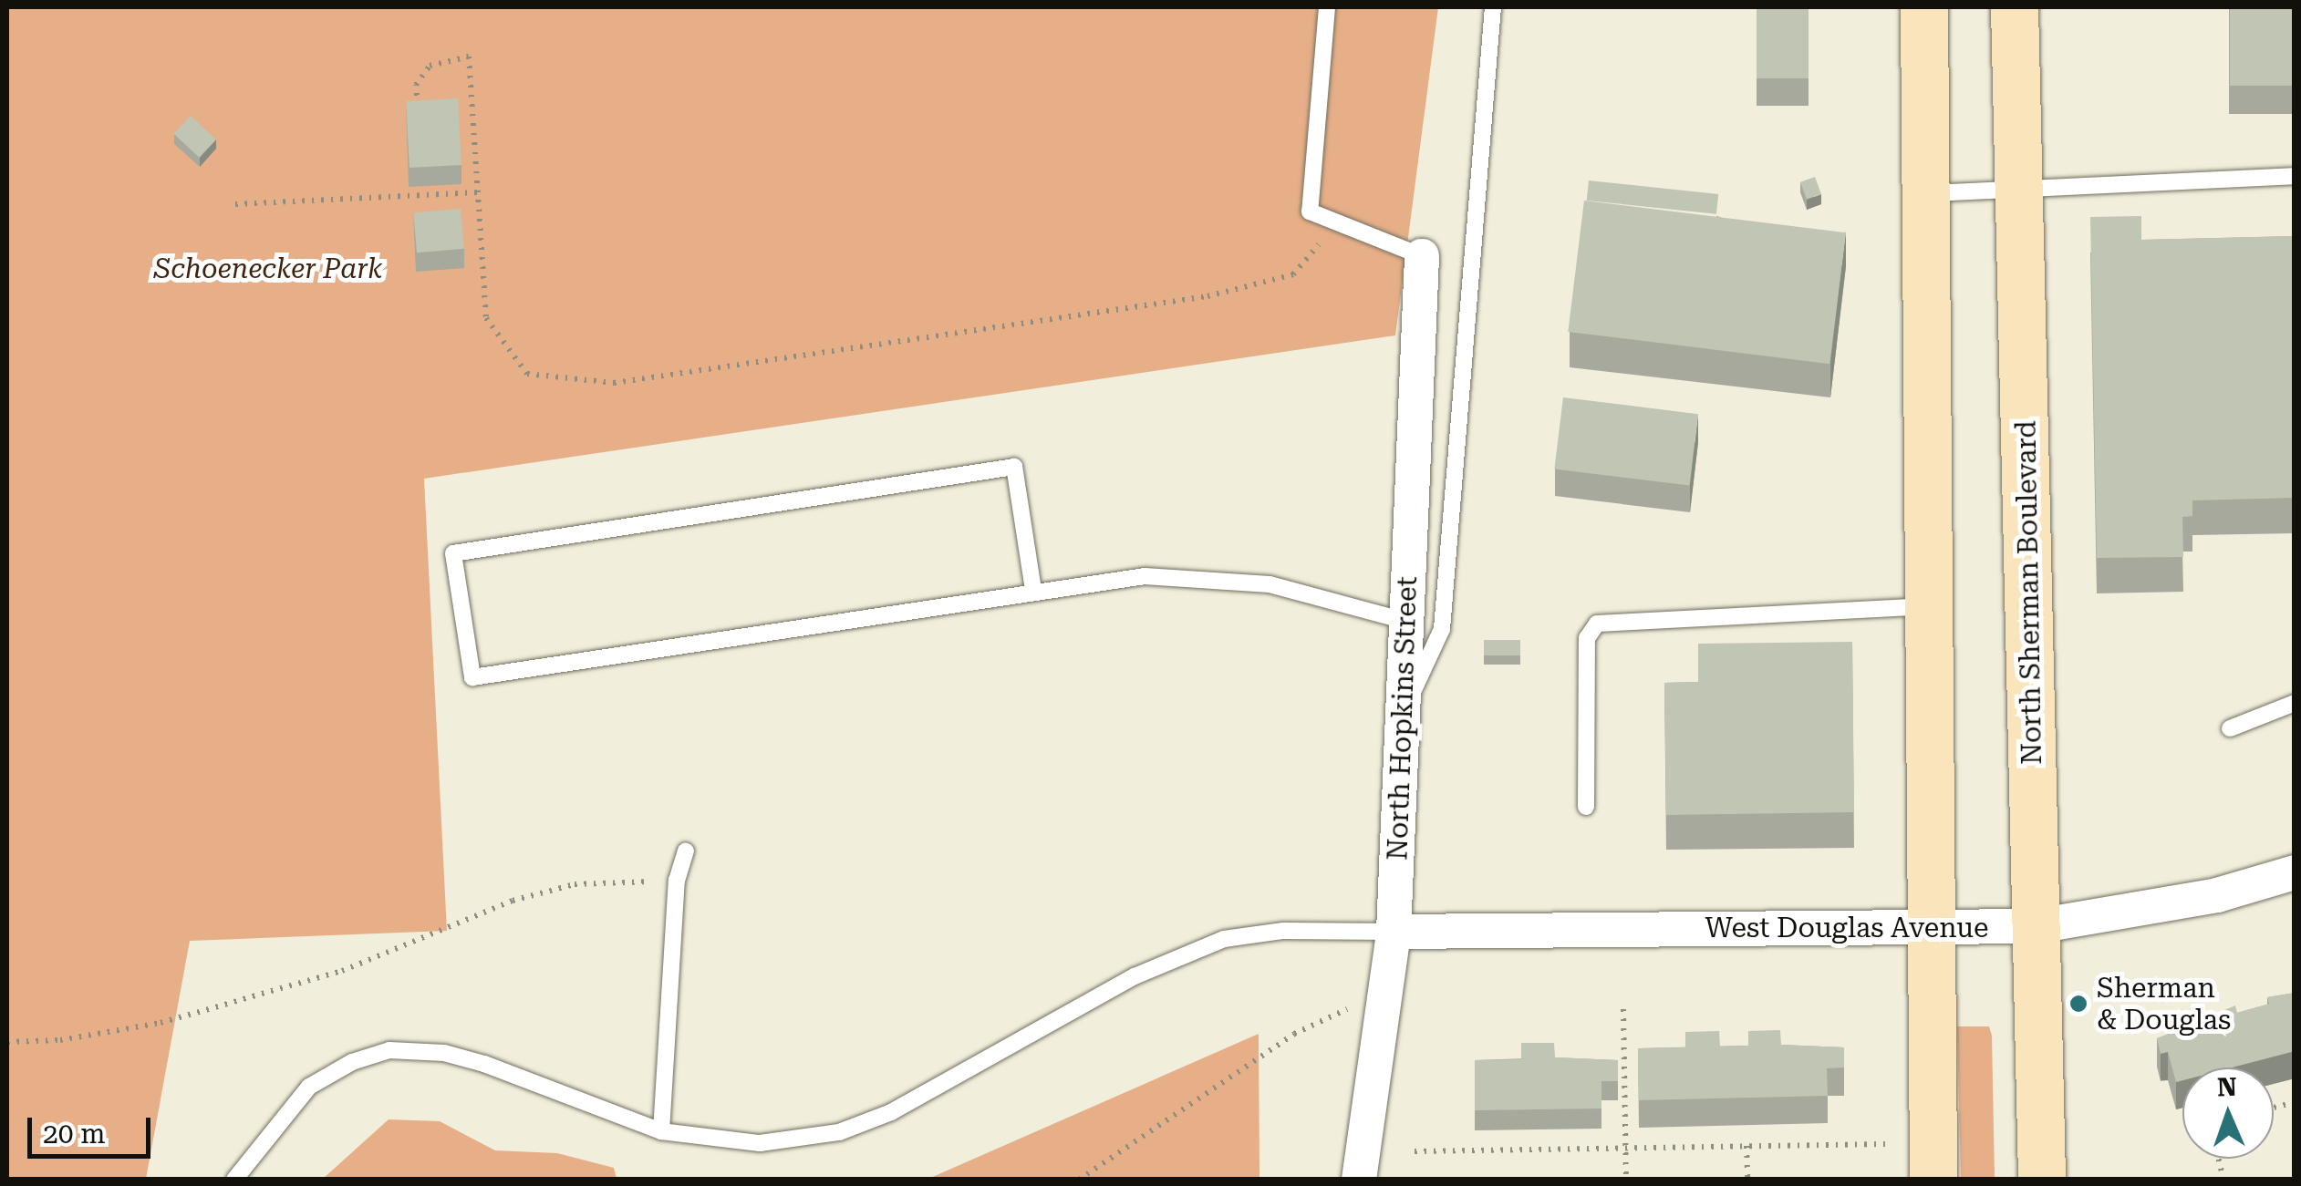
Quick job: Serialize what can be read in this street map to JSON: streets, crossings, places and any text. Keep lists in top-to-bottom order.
{
  "streets": {
    "main road": ["North Sherman Boulevard"],
    "street": ["North Hopkins Street", "West Douglas Avenue"]
  },
  "crossings": [
    ["North Sherman Boulevard", "West Douglas Avenue"],
    ["North Hopkins Street", "West Douglas Avenue"]
  ],
  "parks": ["Schoenecker Park"],
  "places": ["Sherman & Douglas"],
  "scale_bar": "20 m",
  "north": "top"
}
